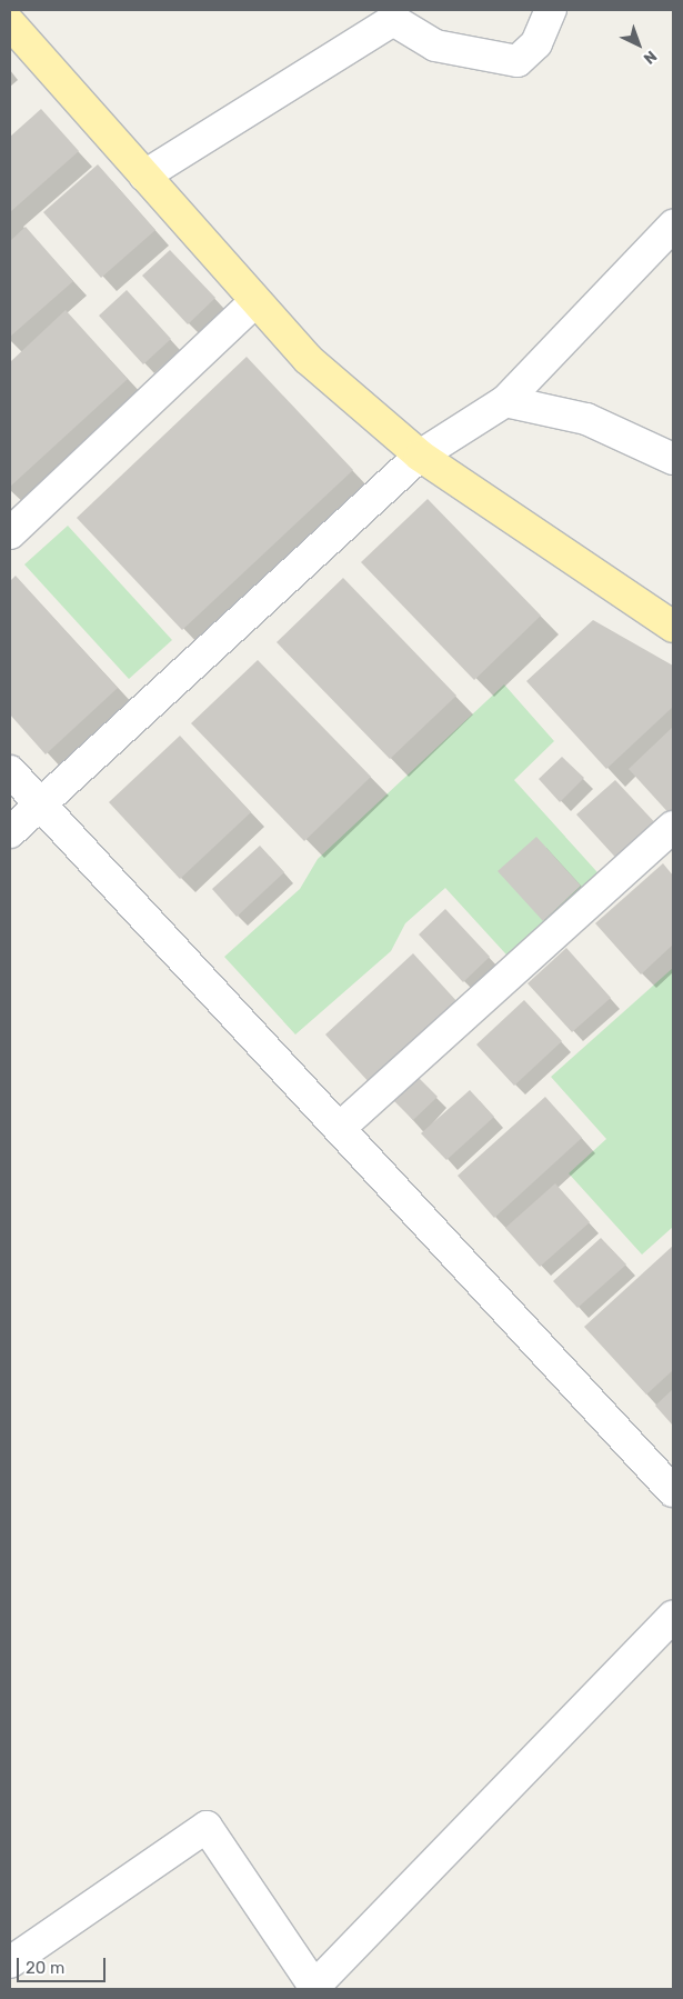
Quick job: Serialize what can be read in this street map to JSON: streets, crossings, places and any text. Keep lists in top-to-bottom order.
{
  "scale_bar": "20 m",
  "north": "bottom right"
}
